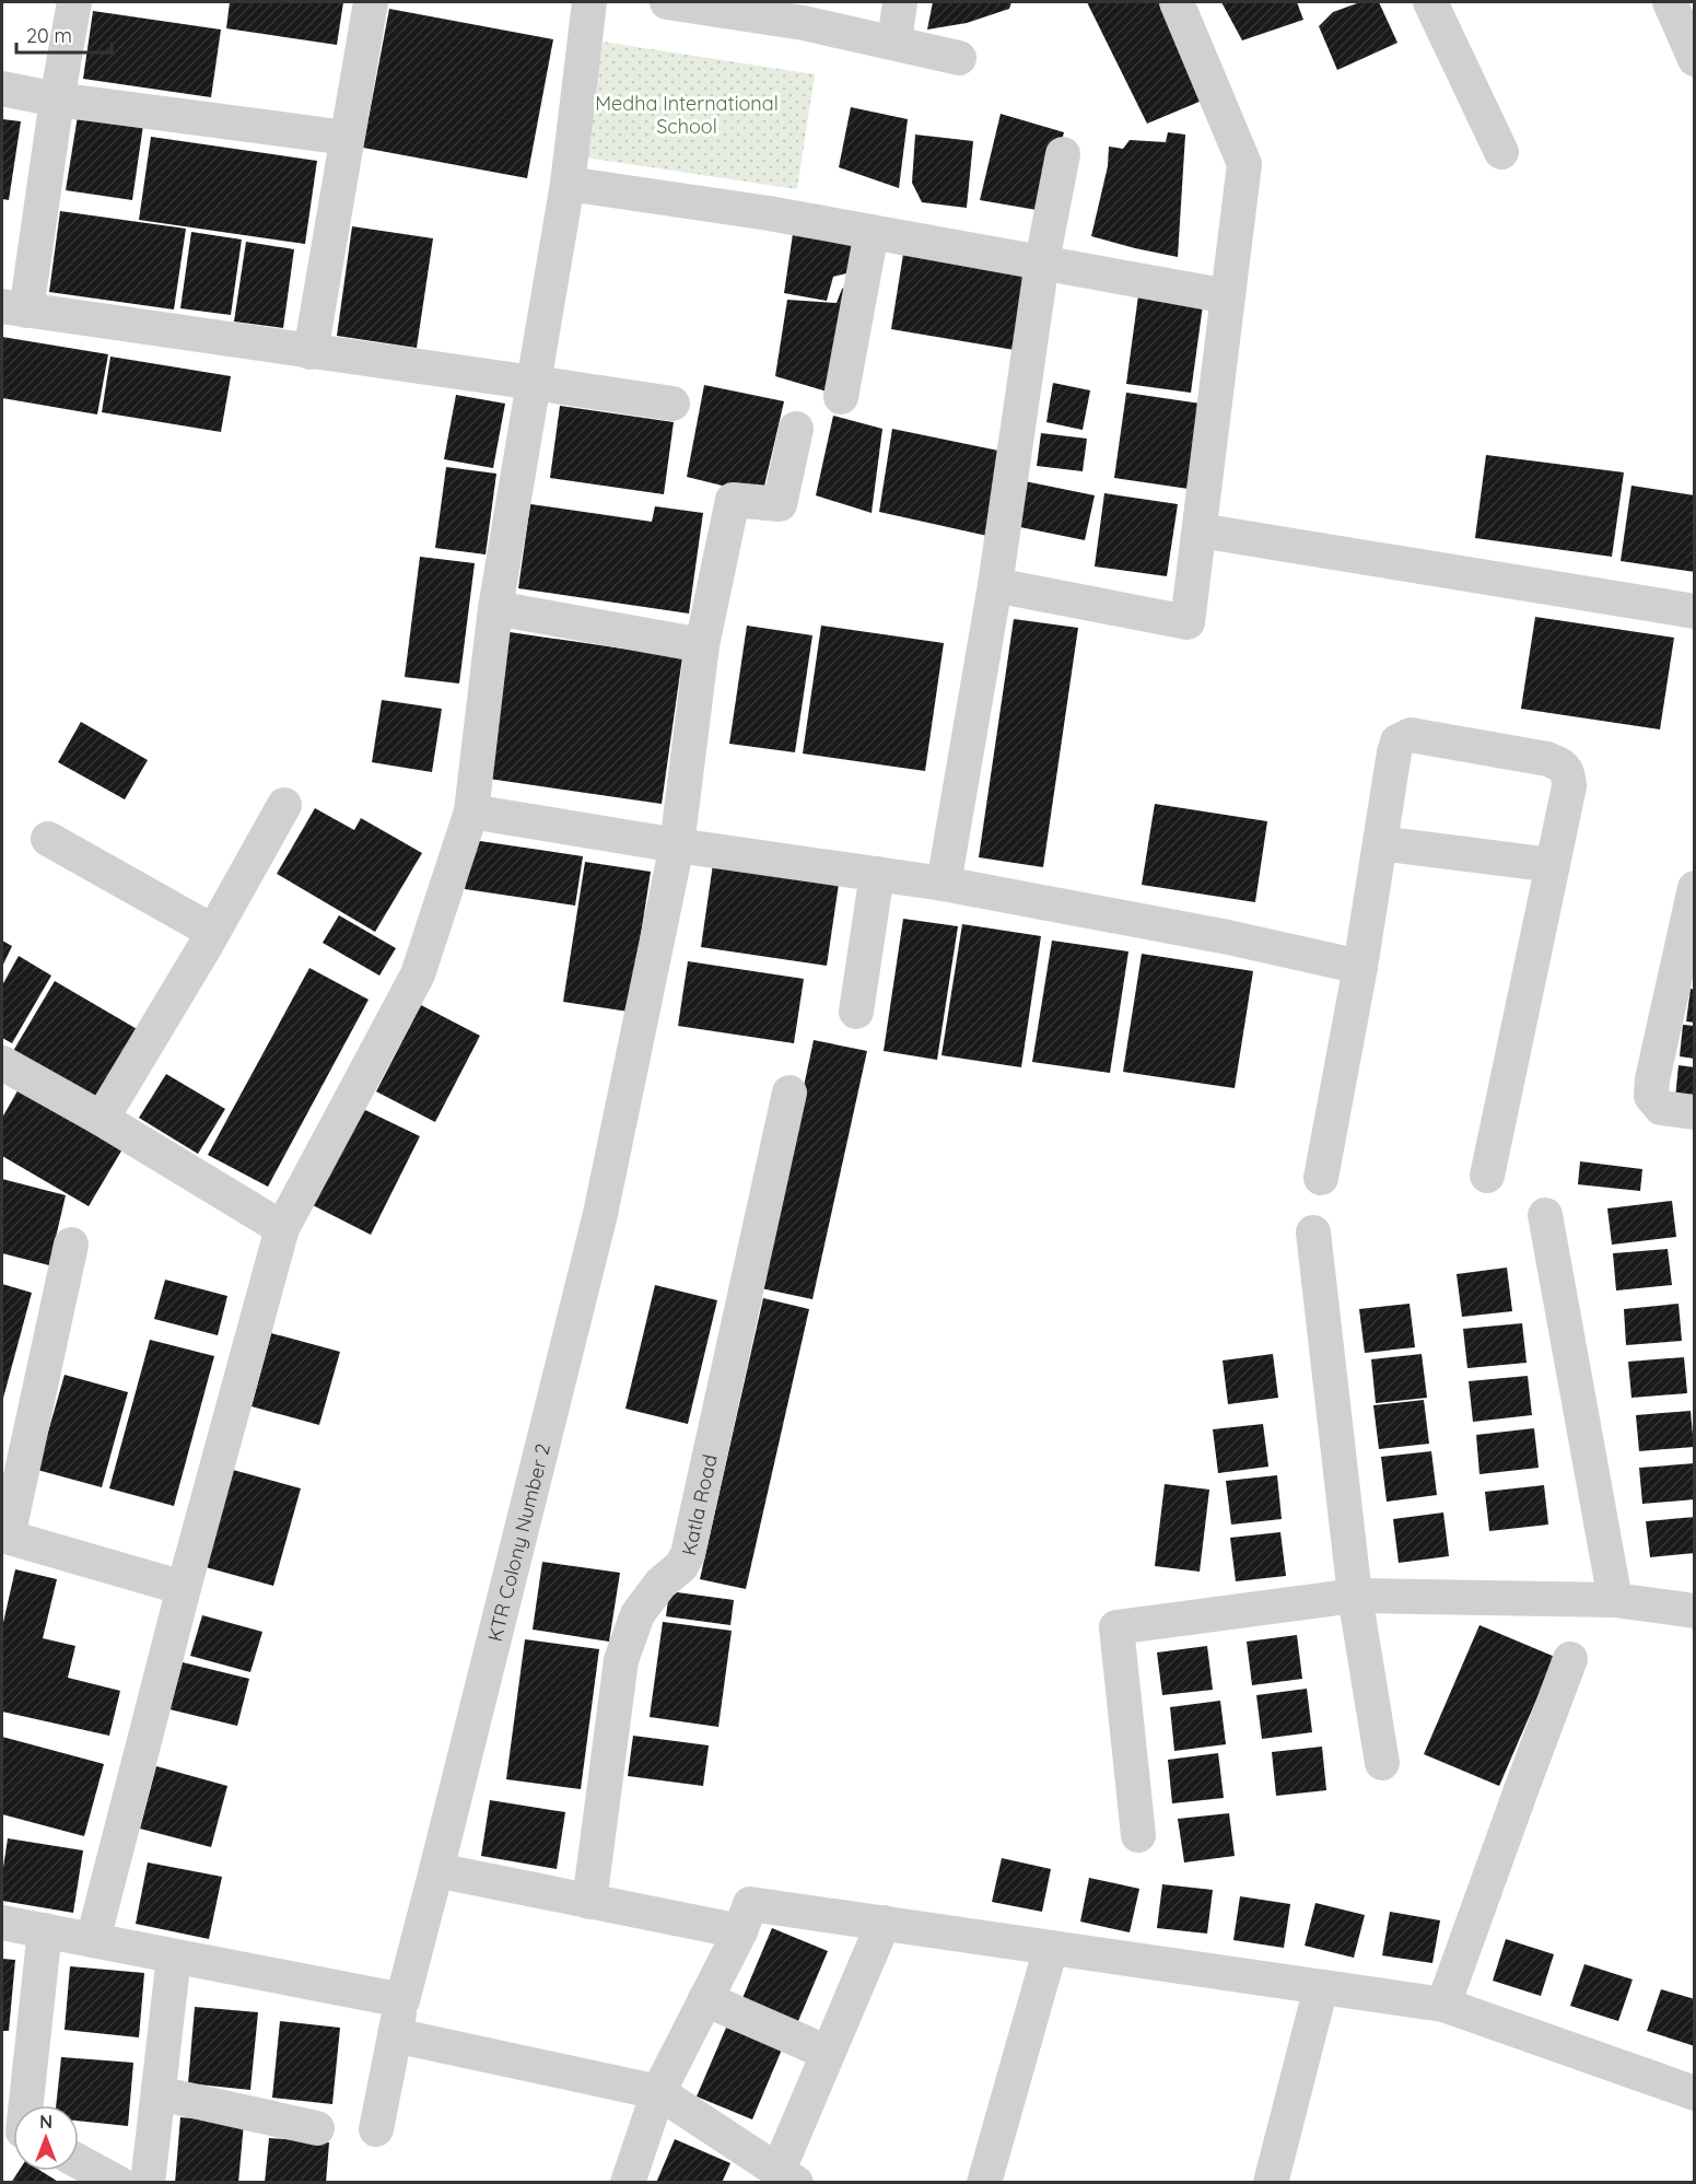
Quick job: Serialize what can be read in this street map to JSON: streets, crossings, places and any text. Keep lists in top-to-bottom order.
{
  "streets": {
    "street": ["Katla Road", "KTR Colony Number 2"]
  },
  "parks": ["Medha International School"],
  "scale_bar": "20 m",
  "north": "top"
}
